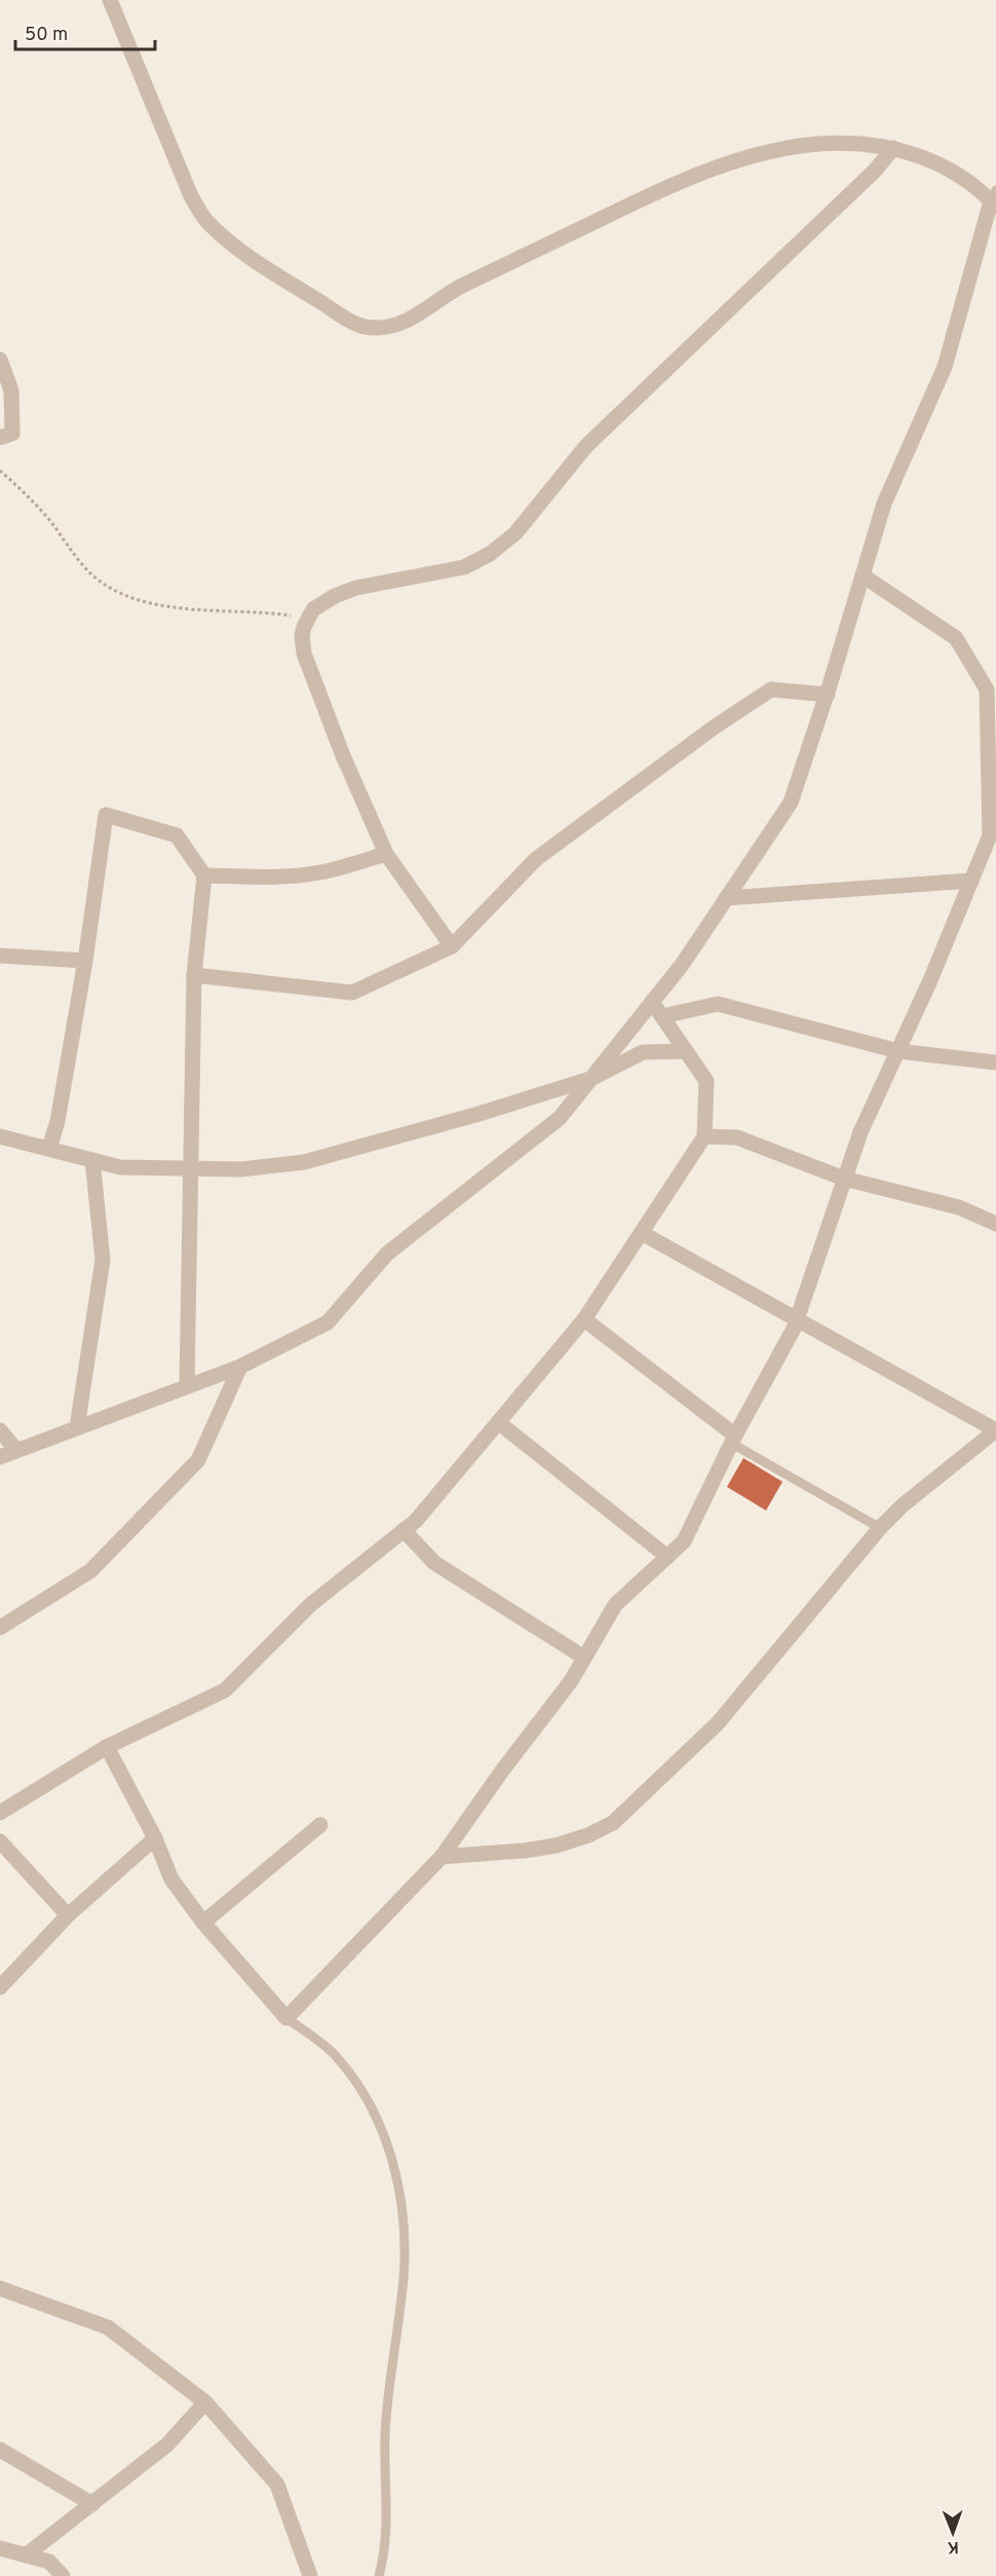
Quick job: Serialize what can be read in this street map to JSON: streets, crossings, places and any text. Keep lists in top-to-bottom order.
{
  "scale_bar": "50 m",
  "north": "bottom"
}
